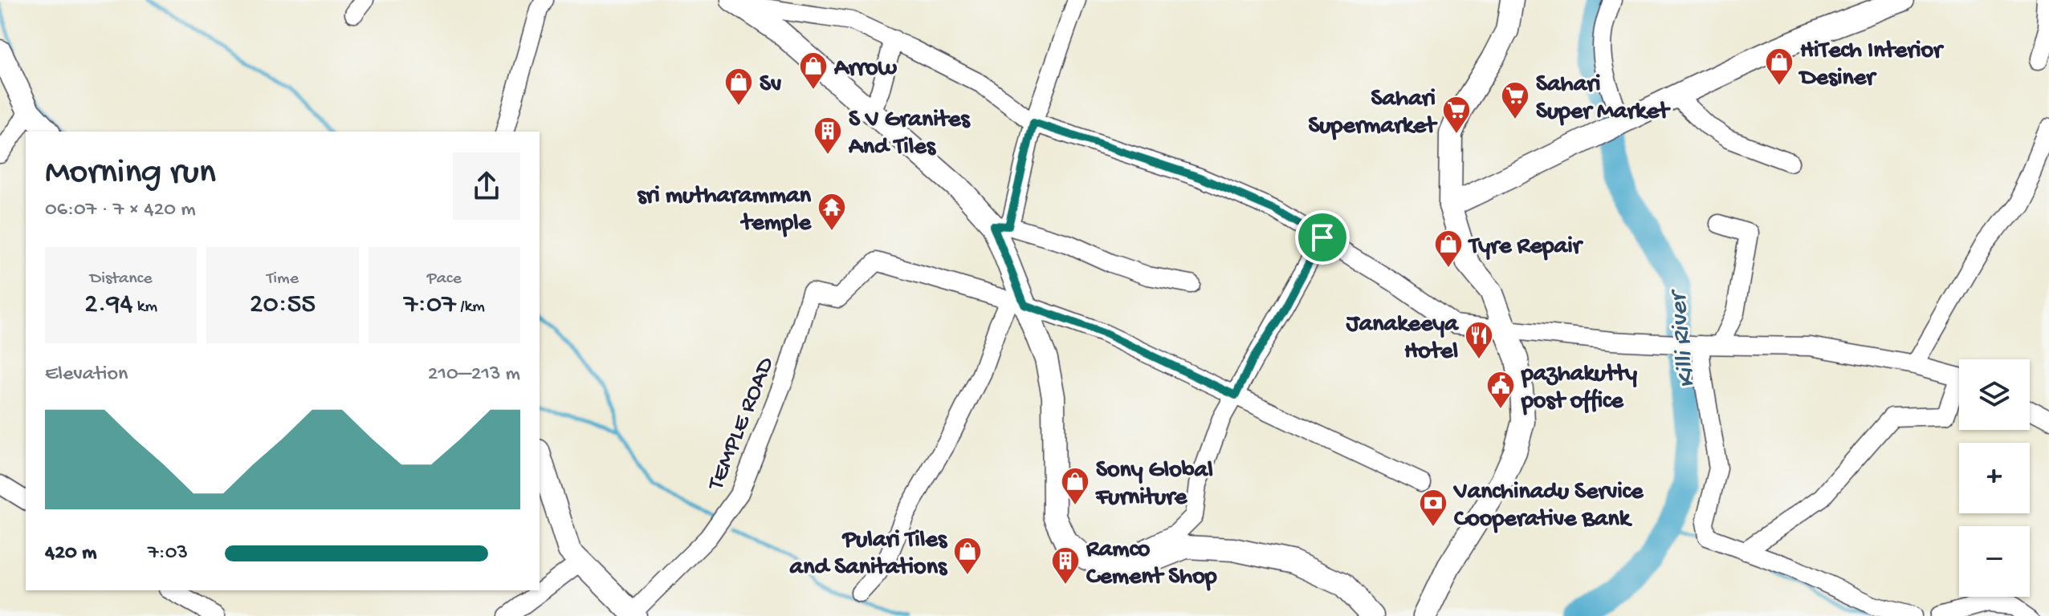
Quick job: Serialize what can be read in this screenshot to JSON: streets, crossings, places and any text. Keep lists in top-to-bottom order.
{
  "streets": {
    "street": ["TEMPLE ROAD"]
  },
  "water": ["Killi River"],
  "places": {
    "shop": [
      "HiTech Interior Desiner",
      "Arrow",
      "Sv",
      "Tyre Repair",
      "Sony Global Furniture",
      "Pulari Tiles and Sanitations"
    ],
    "supermarket": ["Sahari Super Market", "Sahari Supermarket"],
    "building": ["S V Granites And Tiles", "Ramco Cement Shop"],
    "temple": ["sri mutharamman temple"],
    "restaurant": ["Janakeeya Hotel"],
    "public building": ["pazhakutty post office"],
    "bank": ["Vanchinadu Service Cooperative Bank"]
  },
  "page": {
    "heading": ["Morning run", "06:07 · 7 × 420 m"],
    "stats": [
      ["Distance", "2.94 km"],
      ["Time", "20:55"],
      ["Pace", "7:07 /km"]
    ],
    "chart": ["Elevation", "210–213 m"],
    "map_buttons": ["+", "−"],
    "list": [
      {
        "name": "420 m",
        "note": "7:03"
      }
    ]
  }
}
